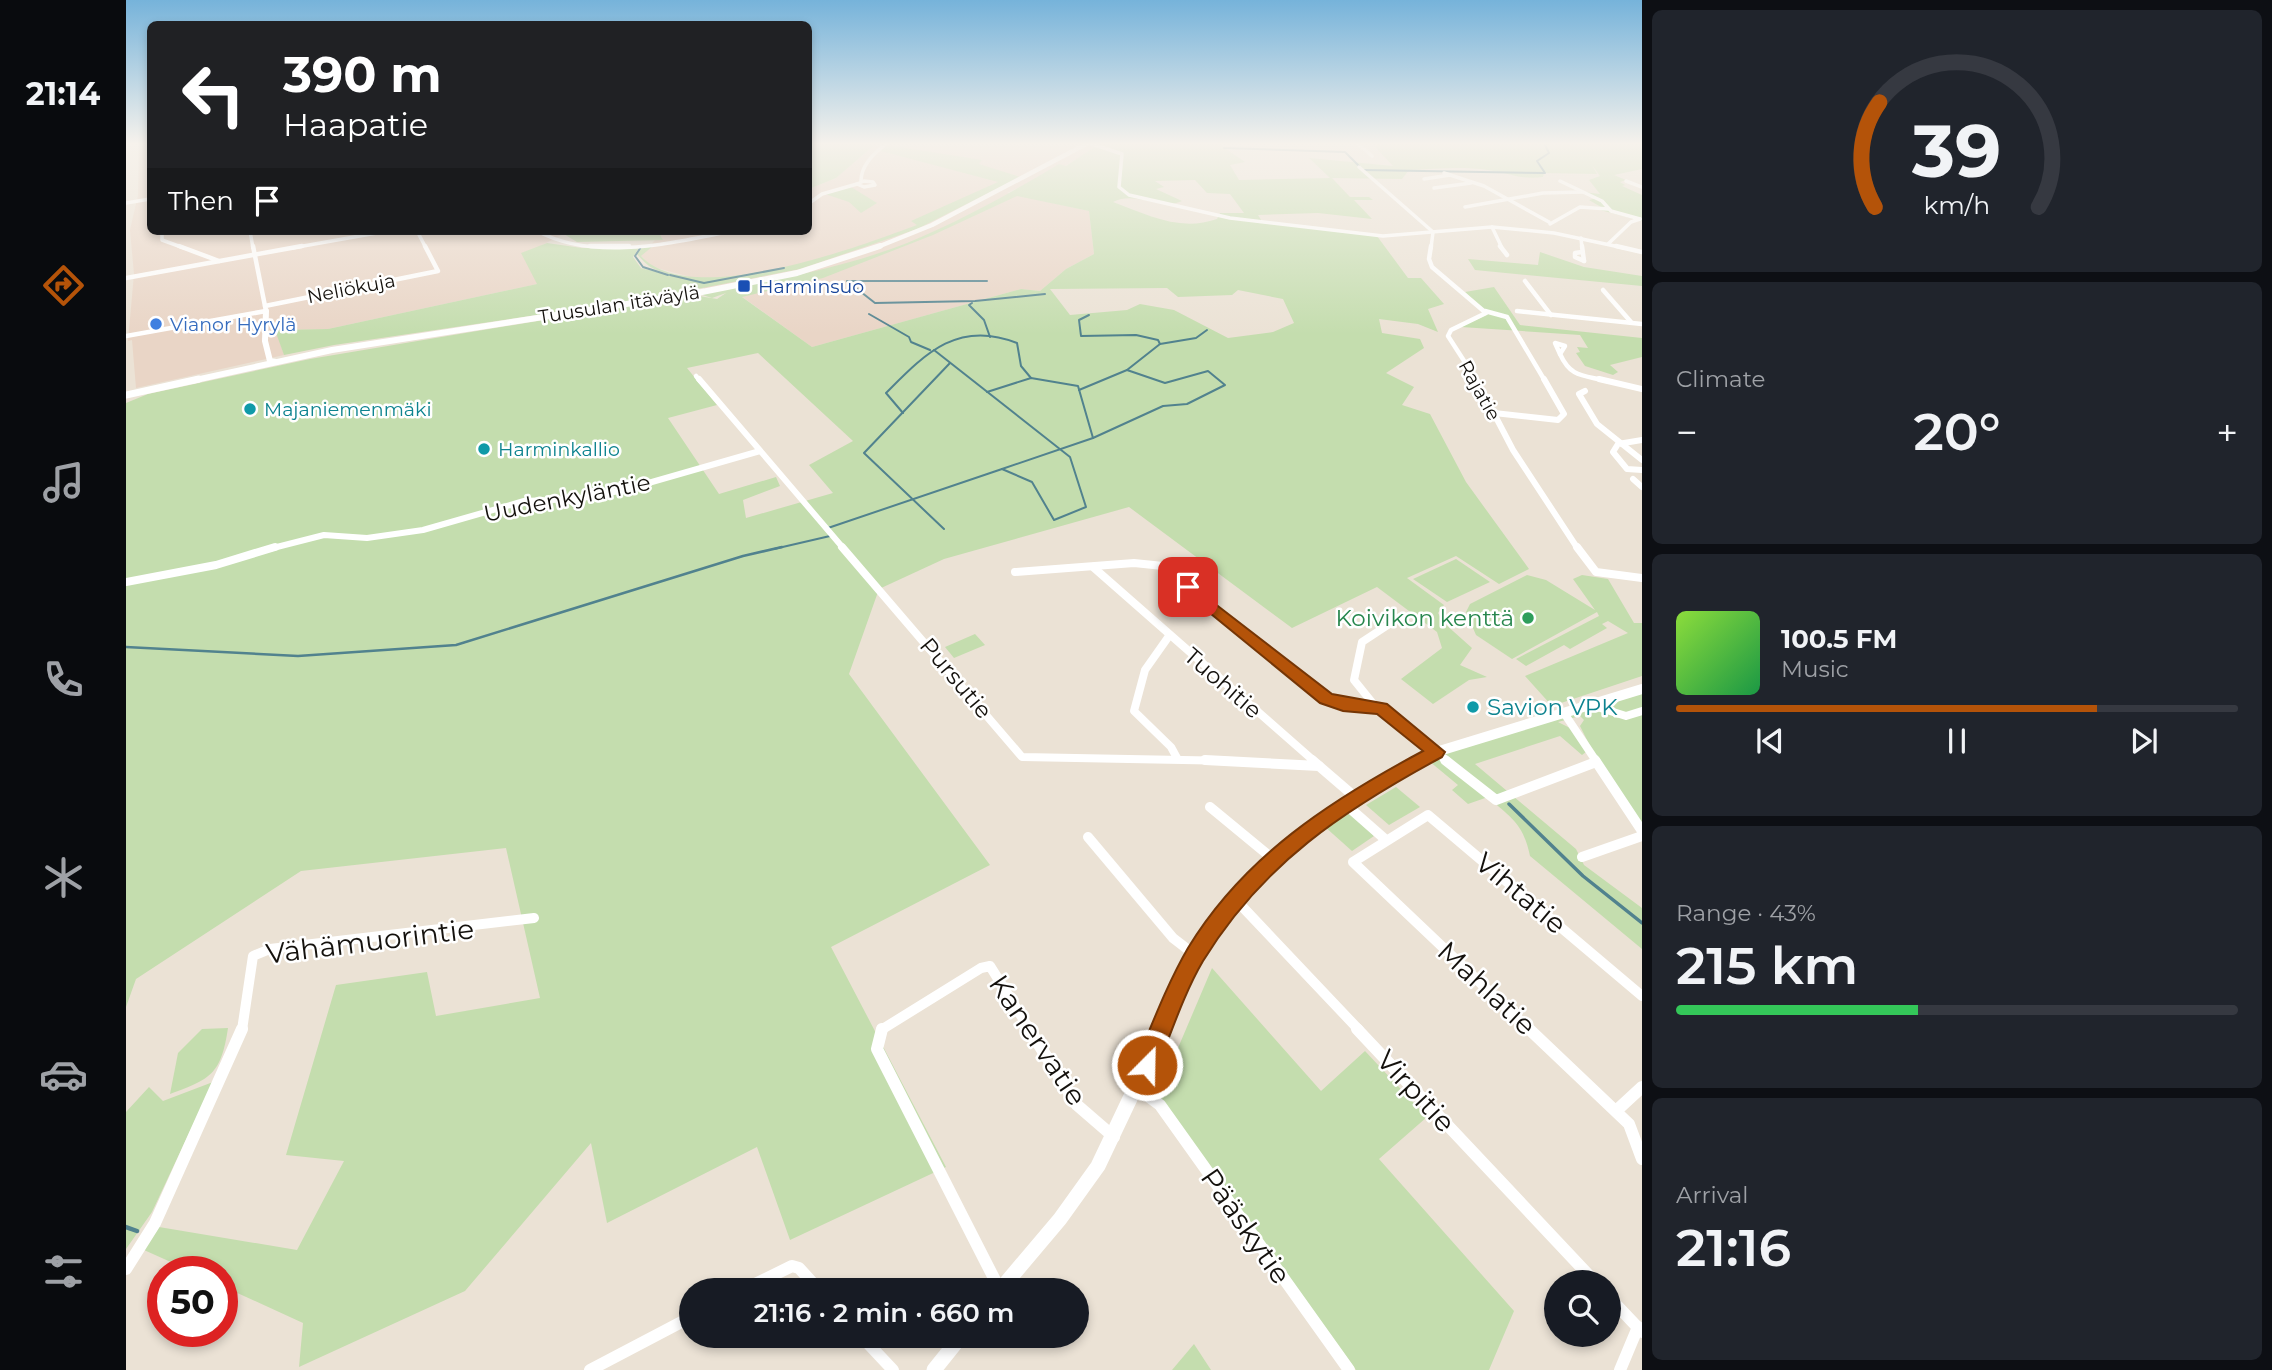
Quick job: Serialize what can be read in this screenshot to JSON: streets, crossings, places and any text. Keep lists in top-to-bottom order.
{
  "streets": {
    "main road": ["Tuusulan itäväylä"],
    "street": [
      "Neliökuja",
      "Rajatie",
      "Uudenkyläntie",
      "Pursutie",
      "Tuohitie",
      "Vihtatie",
      "Vähämuorintie",
      "Mahlatie",
      "Kanervatie",
      "Virpitie",
      "Pääskytie"
    ]
  },
  "crossings": [
    ["Uudenkyläntie", "Pursutie"],
    ["Pursutie", "Tuohitie"],
    ["Tuohitie", "Vihtatie"],
    ["Tuohitie", "Mahlatie"],
    ["Vihtatie", "Mahlatie"]
  ],
  "places": {
    "transit": ["Harminsuo"],
    "other": [
      "Vianor Hyrylä",
      "Majaniemenmäki",
      "Harminkallio",
      "Koivikon kenttä",
      "Savion VPK"
    ]
  },
  "page": {
    "tabs": "21:14",
    "turn": ["390 m", "Haapatie"],
    "then": "Then",
    "tile": [
      "Climate",
      ["Range · 43%", "215 km"],
      ["Arrival", "21:16"]
    ],
    "heat": ["−", "20°", "+"],
    "song": ["100.5 FM", "Music"],
    "limit": "50",
    "trip": "21:16 · 2 min · 660 m",
    "gauge": ["39", "km/h"]
  }
}
